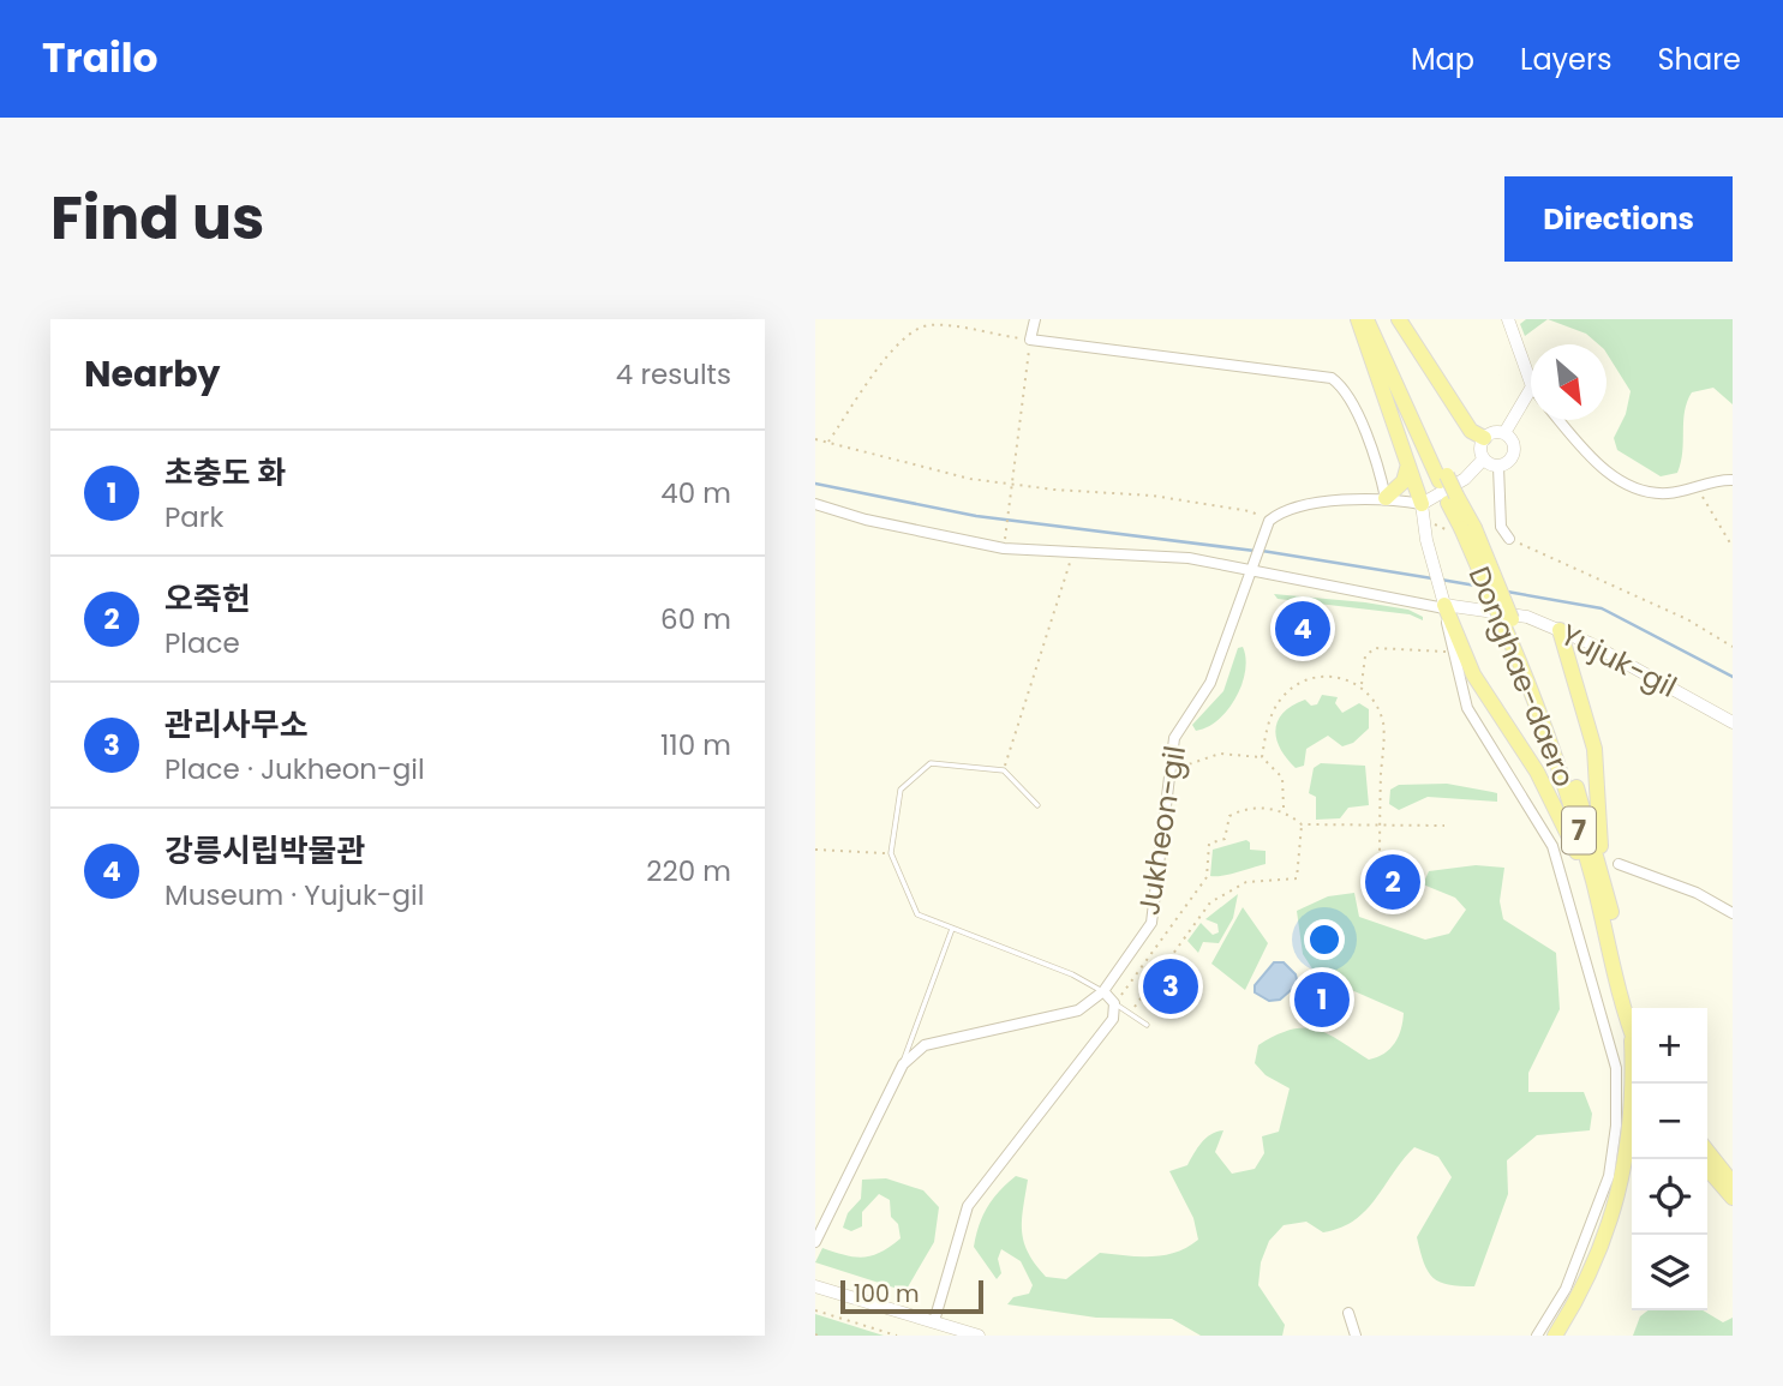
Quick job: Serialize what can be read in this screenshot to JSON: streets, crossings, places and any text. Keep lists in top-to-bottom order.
{
  "streets": {
    "main road": ["Donghae-daero", "7"],
    "street": ["Yujuk-gil", "Jukheon-gil"]
  },
  "crossings": [
    ["Yujuk-gil", "Jukheon-gil"]
  ],
  "scale_bar": "100 m",
  "north": "bottom right",
  "page": {
    "header": "Trailo",
    "nav": ["Map", "Layers", "Share"],
    "title": "Find us",
    "buttons": "Directions",
    "heading": ["Nearby", "4 results"],
    "list": [
      {
        "mark": "1",
        "name": "초충도 화",
        "note": "Park",
        "value": "40 m"
      },
      {
        "mark": "2",
        "name": "오죽헌",
        "note": "Place",
        "value": "60 m"
      },
      {
        "mark": "3",
        "name": "관리사무소",
        "note": "Place · Jukheon-gil",
        "value": "110 m"
      },
      {
        "mark": "4",
        "name": "강릉시립박물관",
        "note": "Museum · Yujuk-gil",
        "value": "220 m"
      }
    ],
    "pins": [
      "4",
      "2",
      "3",
      "1"
    ],
    "map_buttons": ["+", "−"],
    "scale": "100 m"
  }
}
